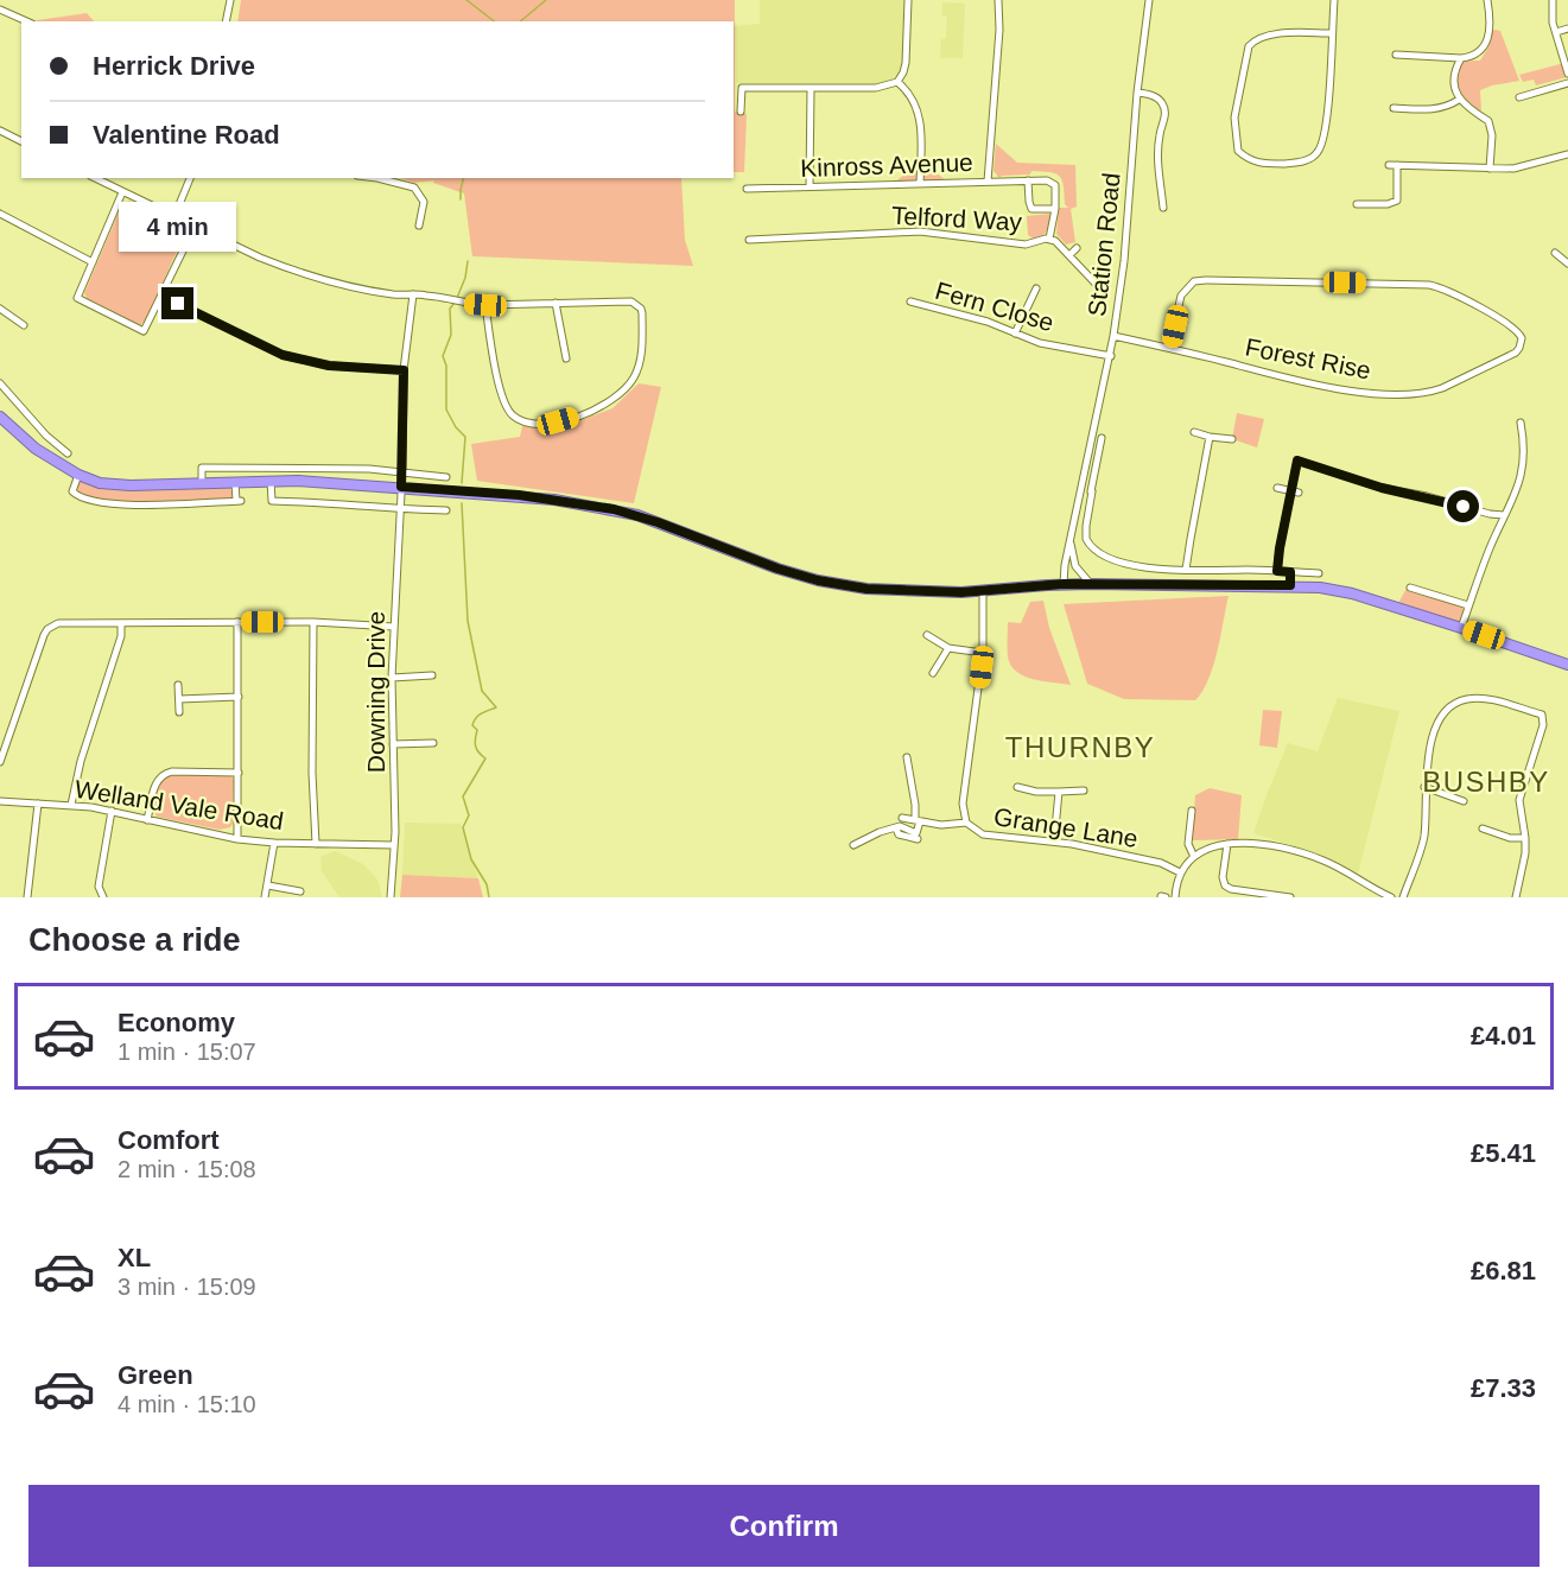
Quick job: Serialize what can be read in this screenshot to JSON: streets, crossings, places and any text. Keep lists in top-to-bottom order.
{
  "streets": {
    "street": [
      "Kinross Avenue",
      "Telford Way",
      "Station Road",
      "Fern Close",
      "Forest Rise",
      "Downing Drive",
      "Welland Vale Road",
      "Grange Lane"
    ]
  },
  "crossings": [
    ["Station Road", "Fern Close"],
    ["Station Road", "Forest Rise"],
    ["Downing Drive", "Welland Vale Road"]
  ],
  "districts": ["THURNBY", "BUSHBY"],
  "page": {
    "banner": ["Herrick Drive", "Valentine Road"],
    "bubble": "4 min",
    "heading": "Choose a ride",
    "list": [
      {
        "name": "Economy",
        "note": "1 min · 15:07",
        "value": "£4.01"
      },
      {
        "name": "Comfort",
        "note": "2 min · 15:08",
        "value": "£5.41"
      },
      {
        "name": "XL",
        "note": "3 min · 15:09",
        "value": "£6.81"
      },
      {
        "name": "Green",
        "note": "4 min · 15:10",
        "value": "£7.33"
      }
    ],
    "buttons": "Confirm"
  }
}
